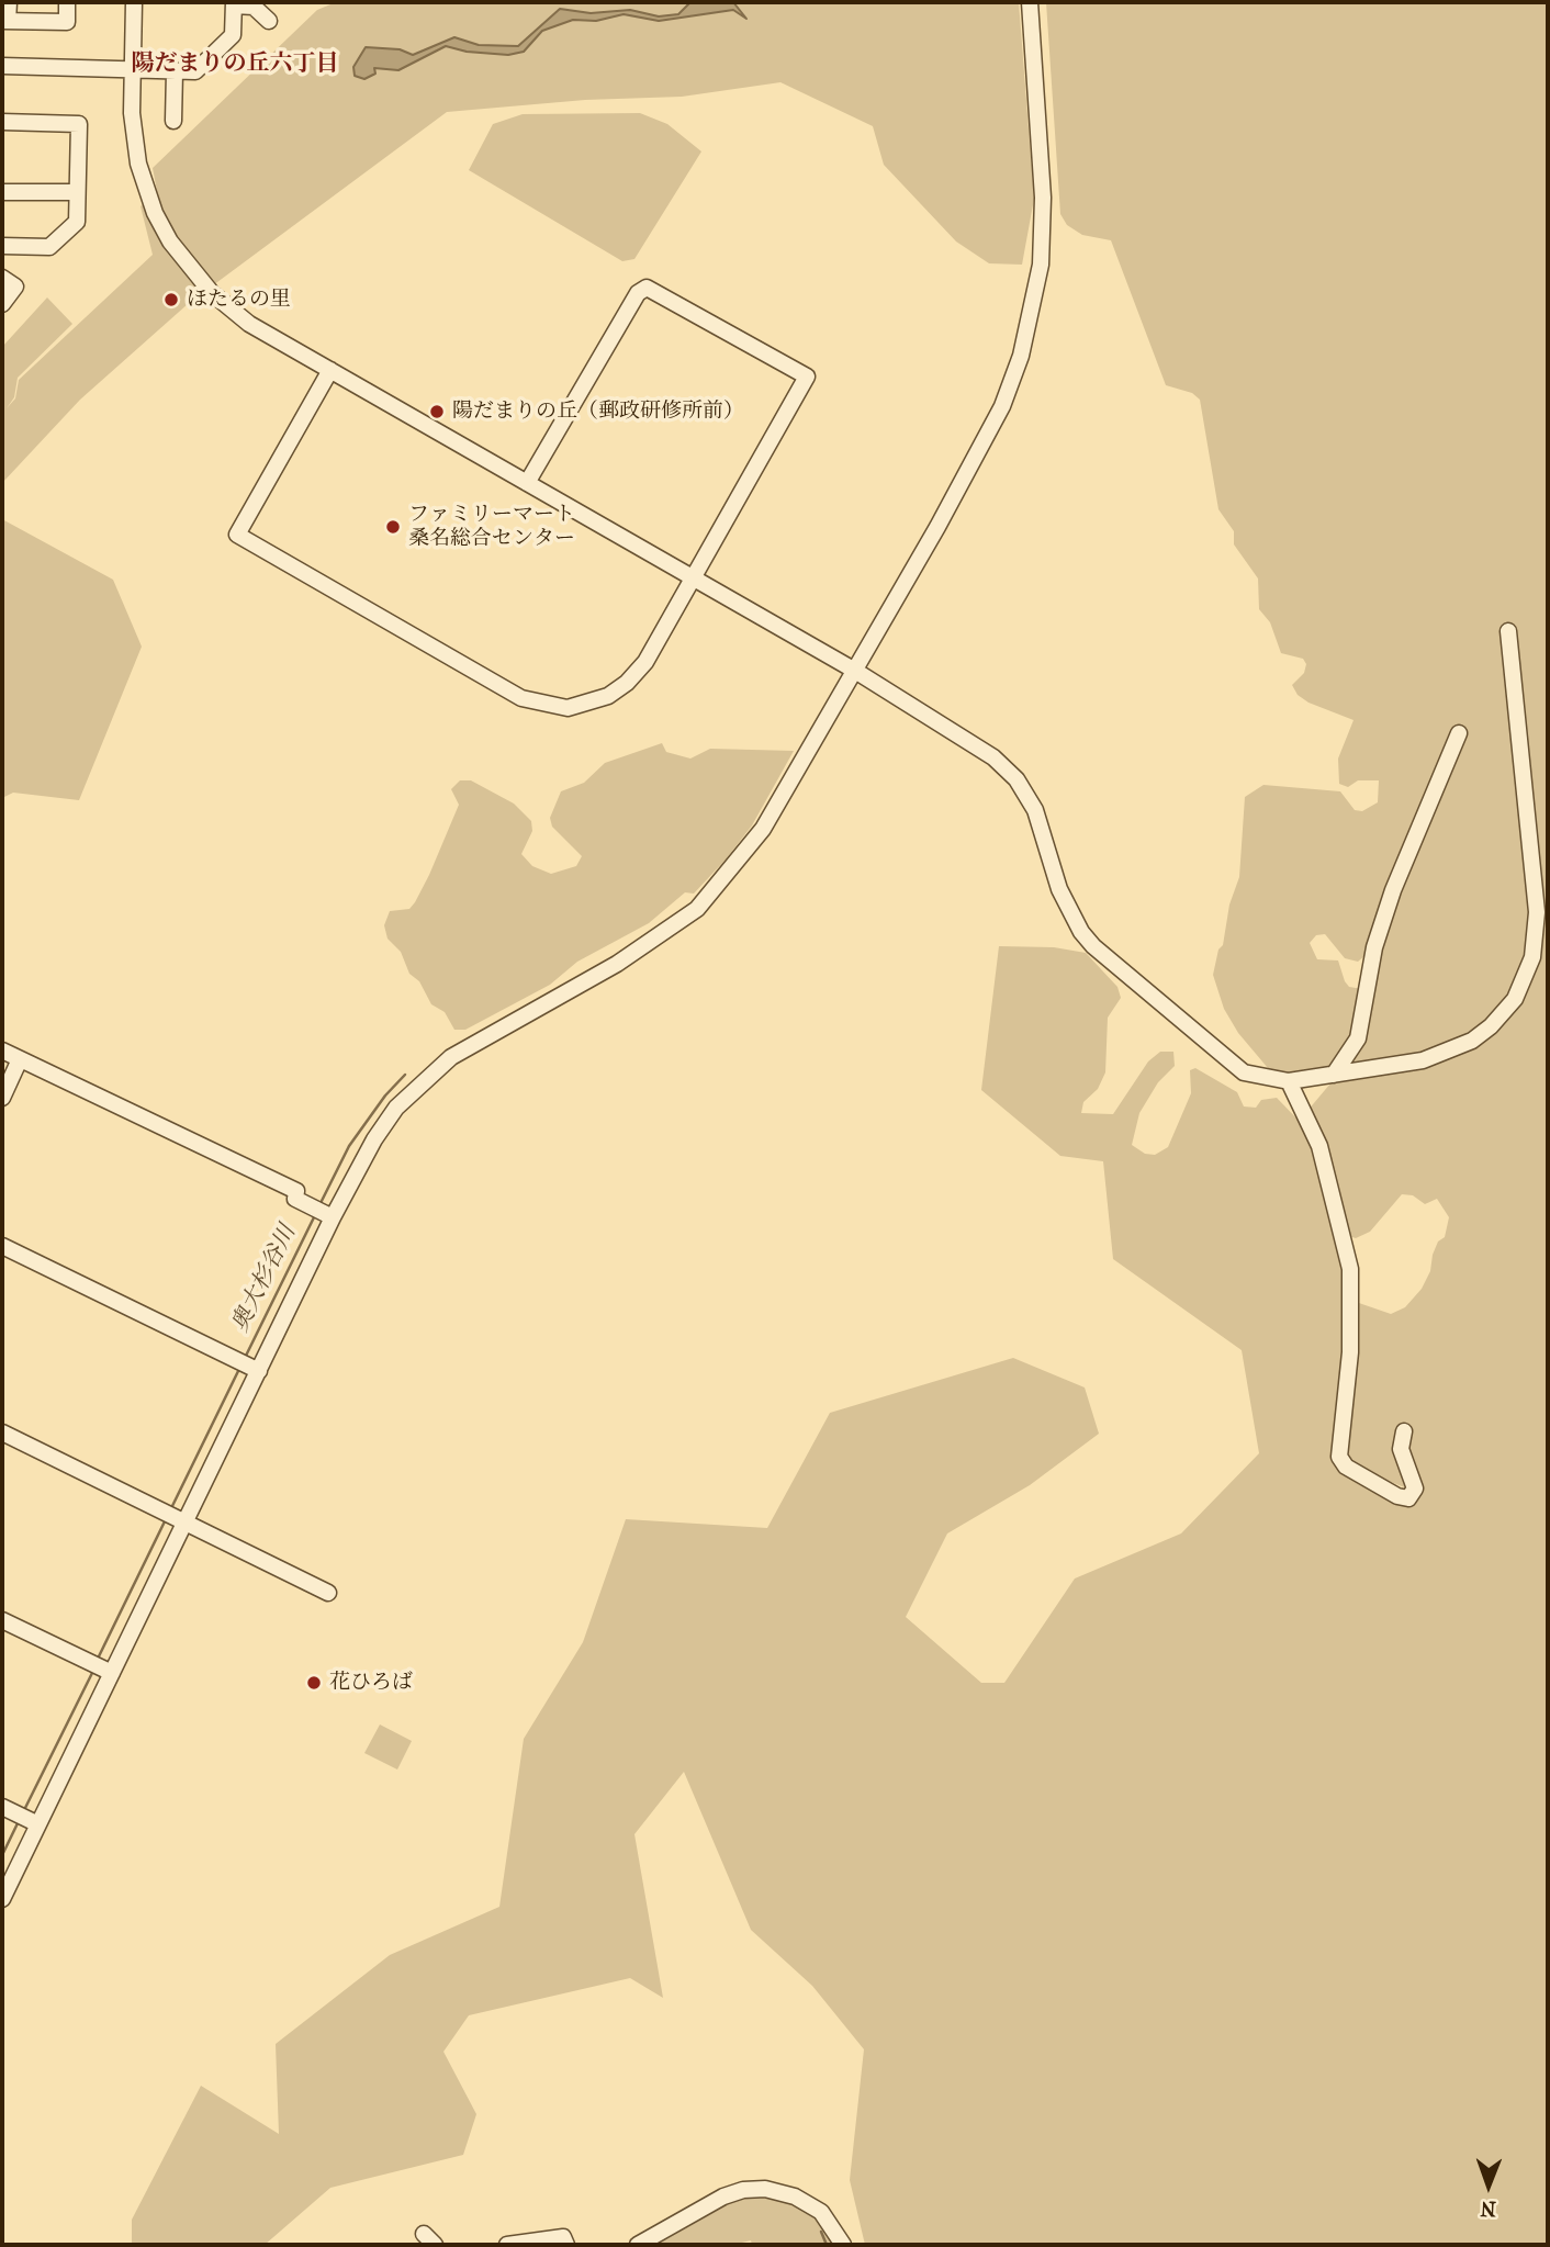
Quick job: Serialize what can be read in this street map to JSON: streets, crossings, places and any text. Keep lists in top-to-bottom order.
{
  "districts": ["陽だまりの丘六丁目"],
  "water": ["奥大杉谷川"],
  "places": [
    "ほたるの里",
    "陽だまりの丘（郵政研修所前）",
    "ファミリーマート 桑名総合センター",
    "花ひろば"
  ],
  "north": "bottom"
}
